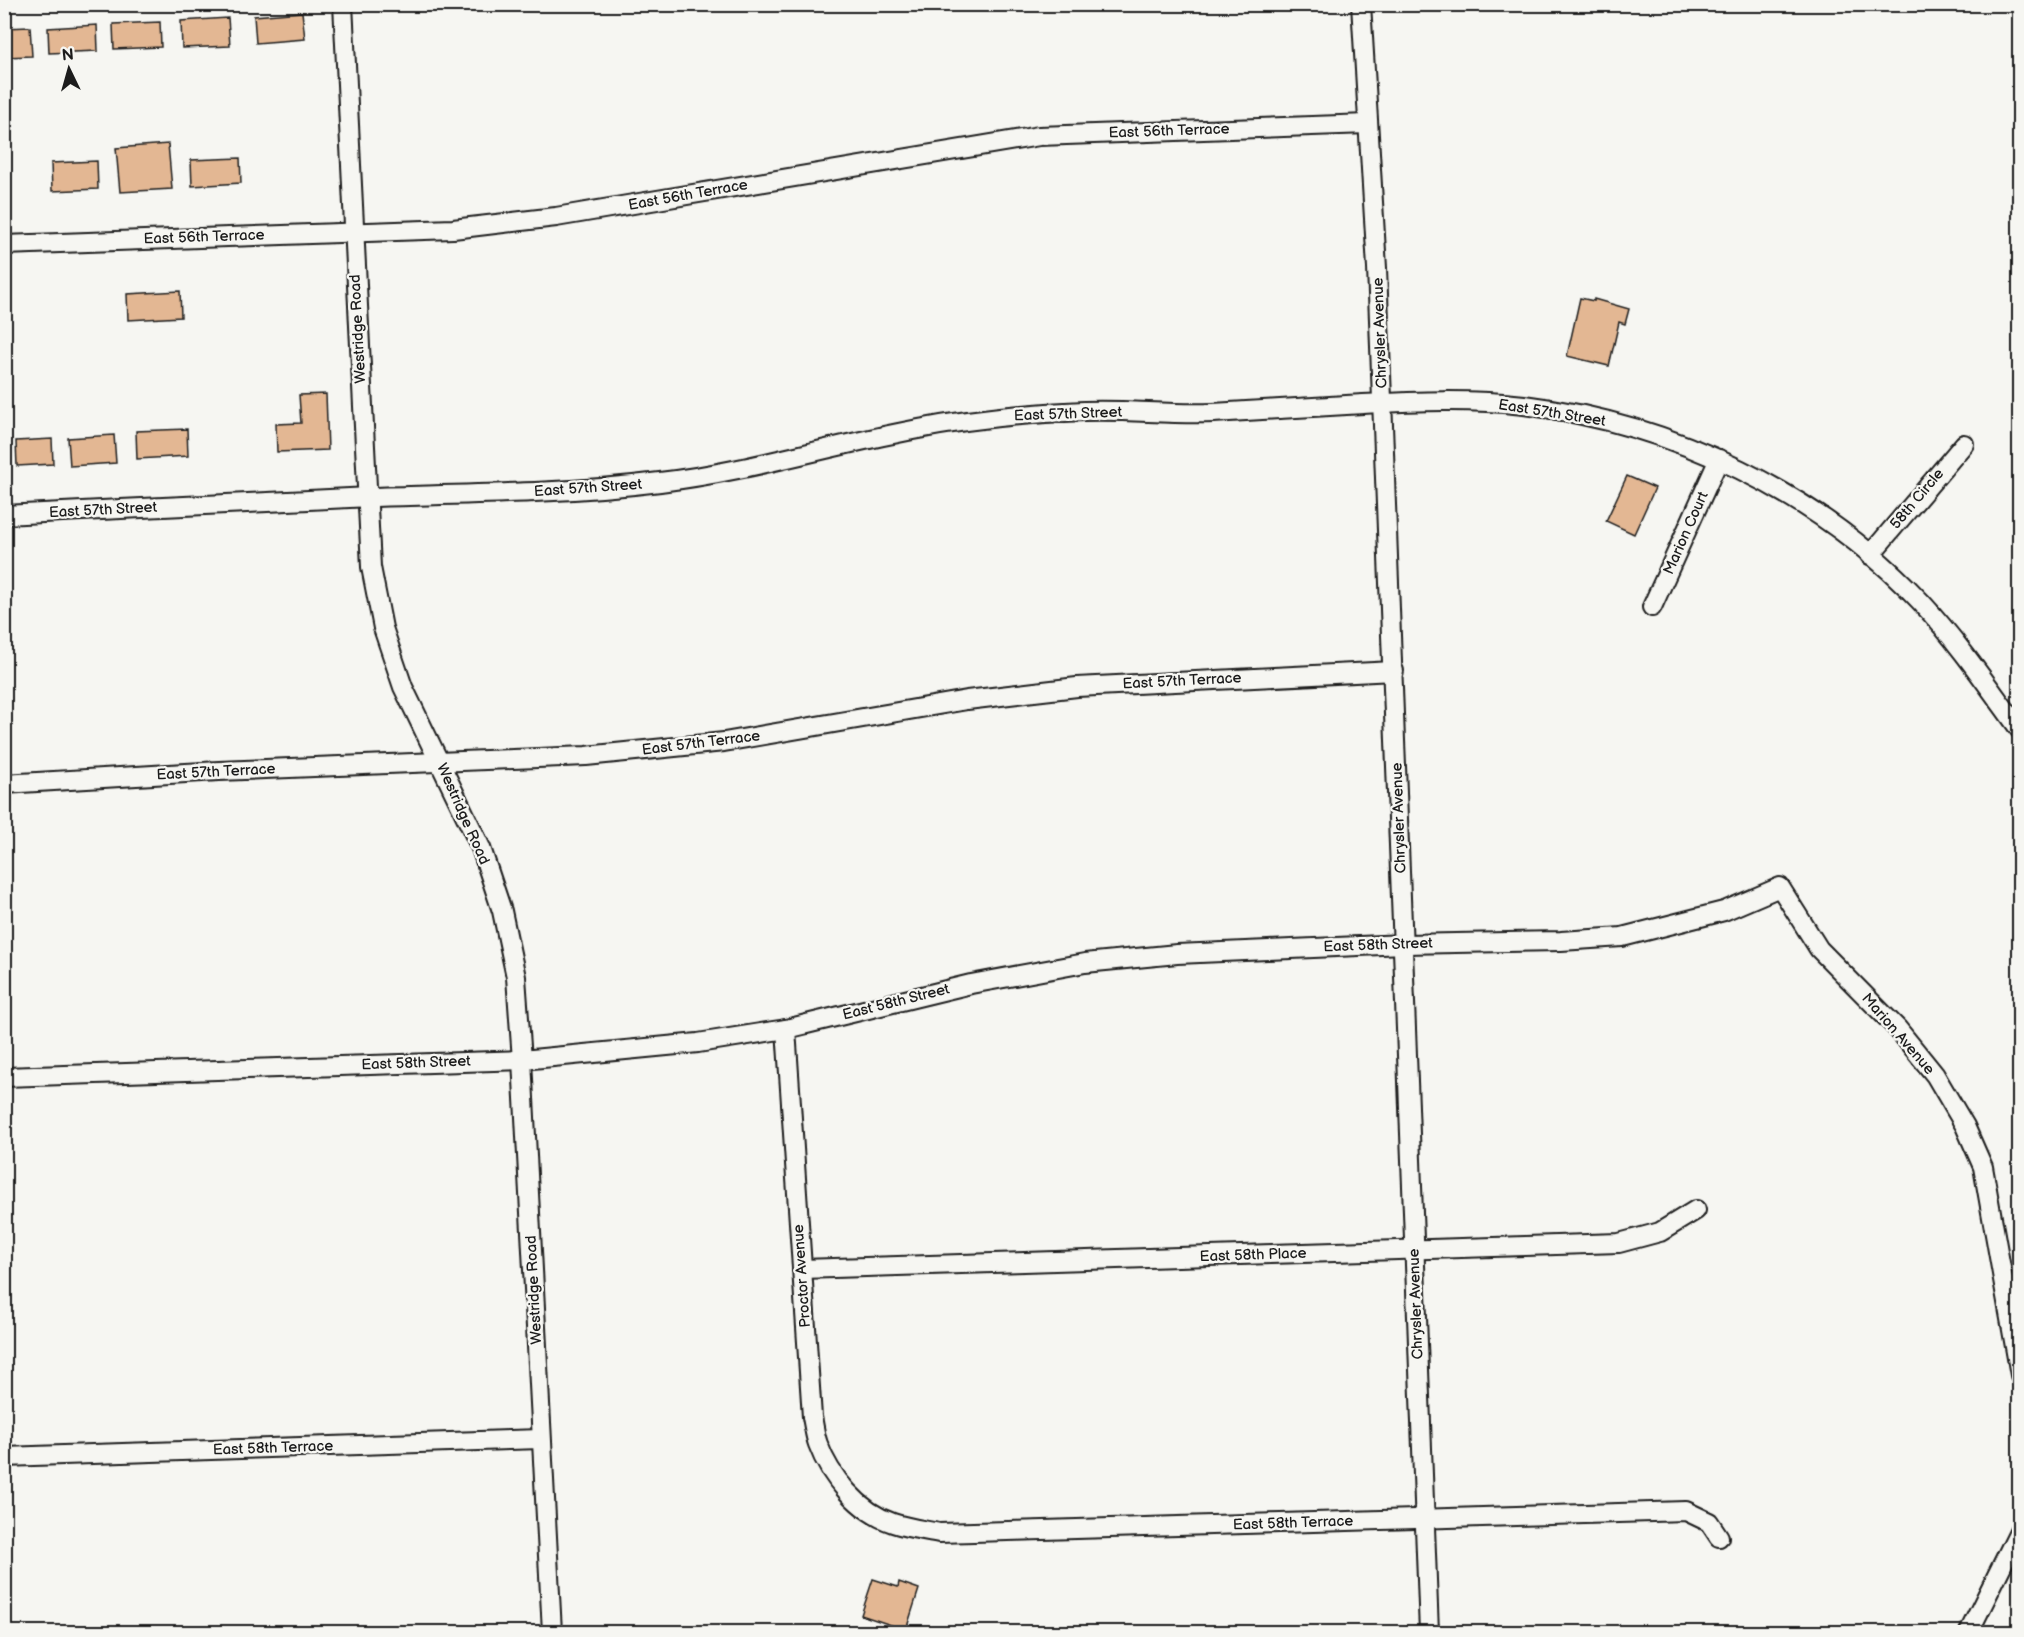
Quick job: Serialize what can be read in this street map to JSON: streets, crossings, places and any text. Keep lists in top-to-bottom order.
{
  "streets": {
    "street": [
      "East 56th Terrace",
      "Westridge Road",
      "Chrysler Avenue",
      "East 57th Street",
      "58th Circle",
      "Marion Court",
      "East 57th Terrace",
      "East 58th Street",
      "Marion Avenue",
      "East 58th Place",
      "Proctor Avenue",
      "East 58th Terrace"
    ]
  },
  "crossings": [
    ["East 56th Terrace", "Westridge Road"],
    ["East 56th Terrace", "Chrysler Avenue"],
    ["Westridge Road", "East 57th Street"],
    ["Westridge Road", "East 57th Terrace"],
    ["Westridge Road", "East 58th Street"],
    ["Westridge Road", "East 58th Terrace"],
    ["Chrysler Avenue", "East 57th Street"],
    ["Chrysler Avenue", "East 57th Terrace"],
    ["Chrysler Avenue", "East 58th Street"],
    ["Chrysler Avenue", "East 58th Place"],
    ["Chrysler Avenue", "East 58th Terrace"],
    ["East 57th Street", "58th Circle"],
    ["East 57th Street", "Marion Court"],
    ["East 58th Street", "Marion Avenue"],
    ["East 58th Street", "Proctor Avenue"],
    ["East 58th Place", "Proctor Avenue"],
    ["Proctor Avenue", "East 58th Terrace"]
  ],
  "north": "top"
}
